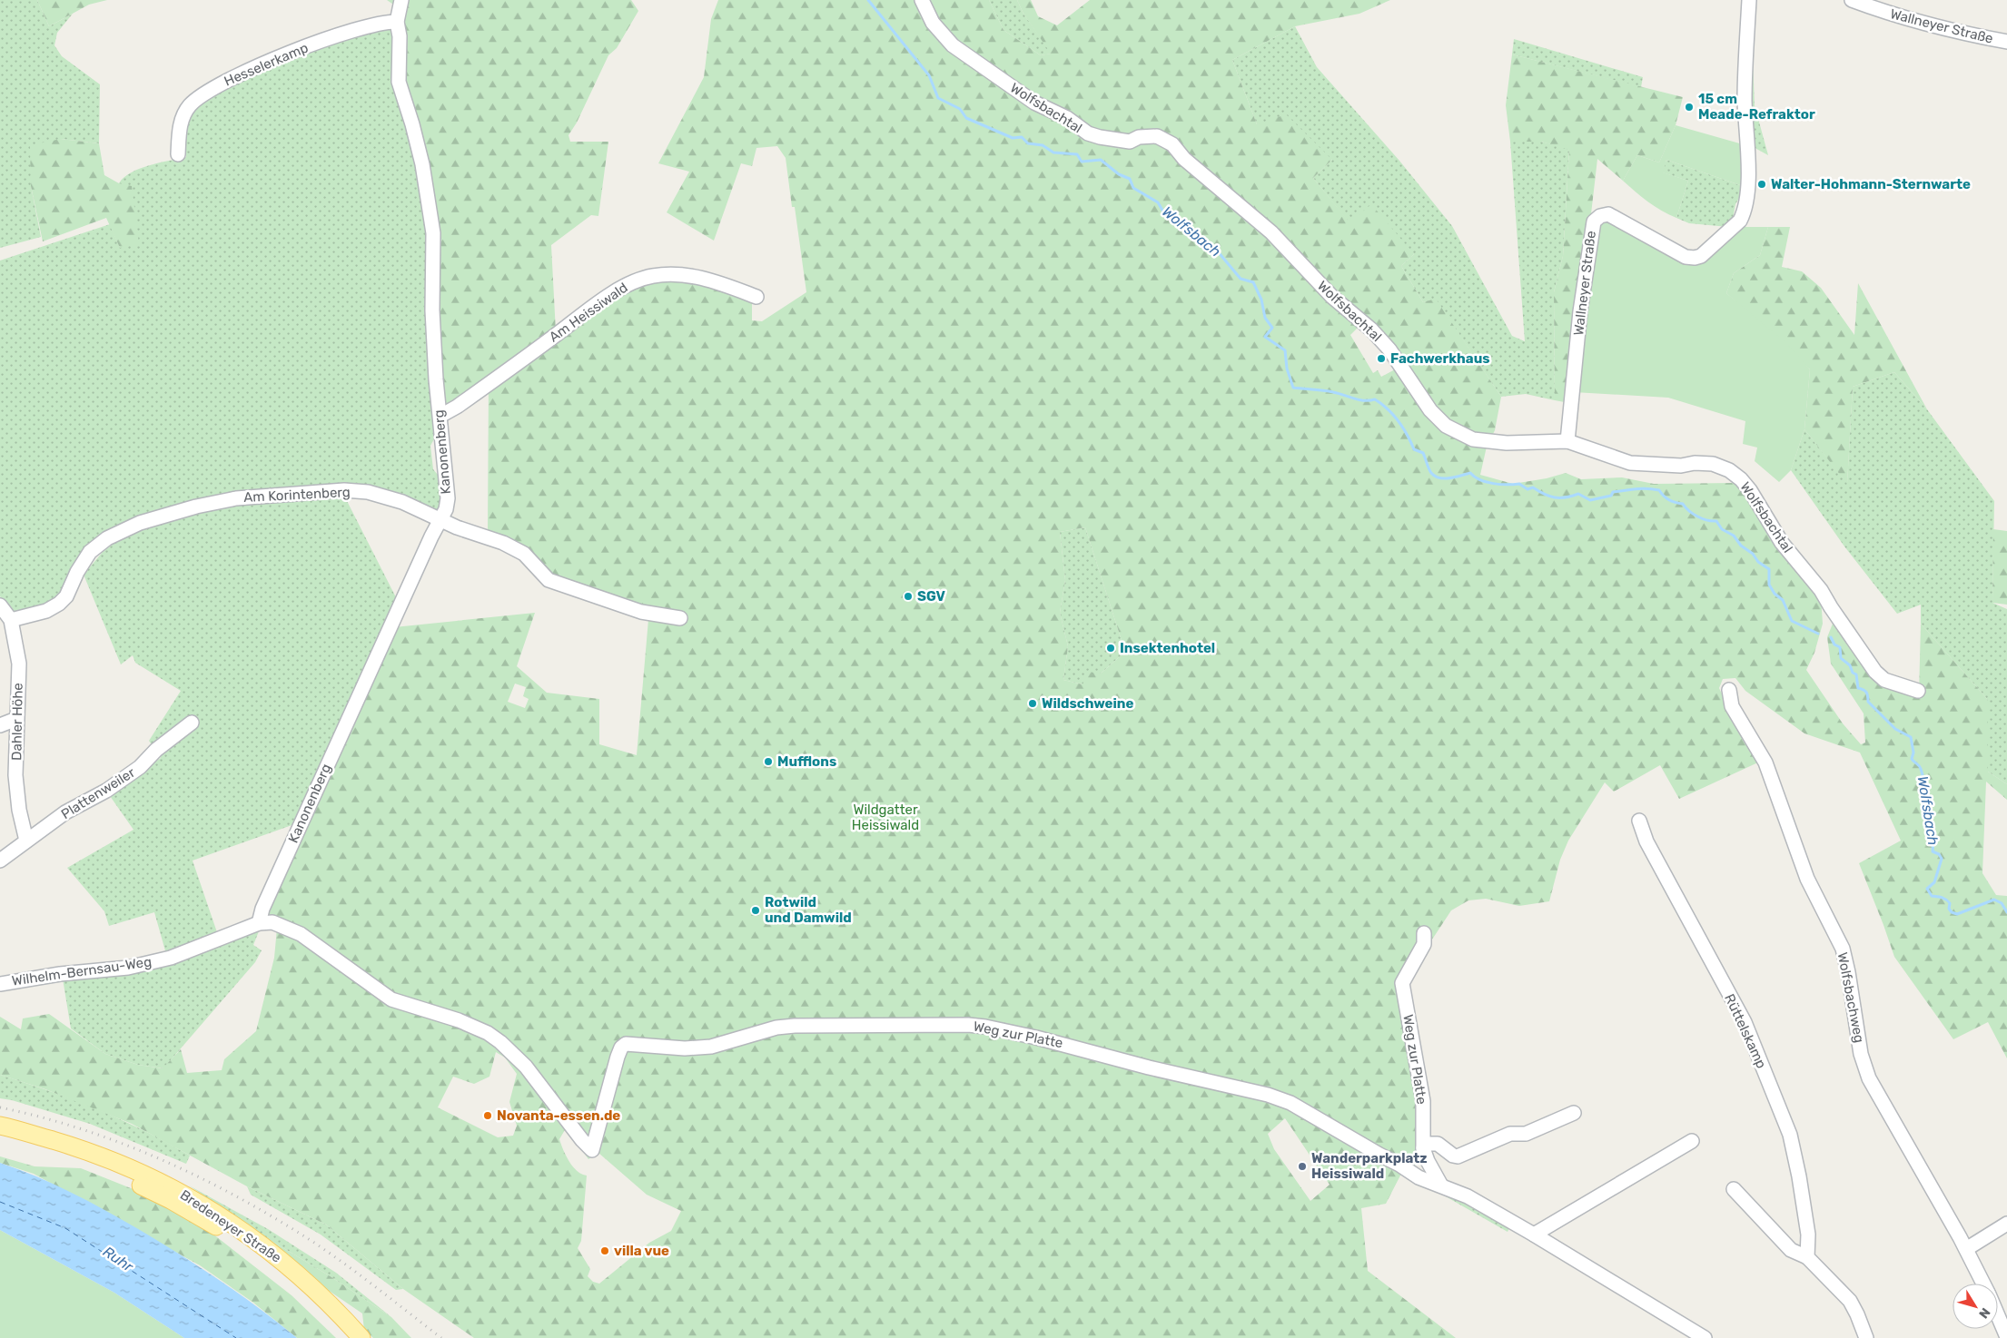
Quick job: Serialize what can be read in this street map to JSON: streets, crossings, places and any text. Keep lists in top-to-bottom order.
{
  "streets": {
    "main road": ["Bredeneyer Straße"],
    "street": [
      "Wallneyer Straße",
      "Hesselerkamp",
      "Wolfsbachtal",
      "Am Heissiwald",
      "Kanonenberg",
      "Am Korintenberg",
      "Dahler Höhe",
      "Plattenweiler",
      "Wilhelm-Bernsau-Weg",
      "Wolfsbachweg",
      "Rüttelskamp",
      "Weg zur Platte"
    ]
  },
  "crossings": [
    ["Wallneyer Straße", "Wolfsbachtal"],
    ["Hesselerkamp", "Kanonenberg"],
    ["Am Heissiwald", "Kanonenberg"],
    ["Kanonenberg", "Am Korintenberg"],
    ["Kanonenberg", "Wilhelm-Bernsau-Weg"],
    ["Am Korintenberg", "Dahler Höhe"],
    ["Dahler Höhe", "Plattenweiler"],
    ["Wilhelm-Bernsau-Weg", "Weg zur Platte"]
  ],
  "water": ["Wolfsbach", "Ruhr"],
  "parks": ["Wildgatter Heissiwald"],
  "places": [
    "15 cm Meade-Refraktor",
    "Walter-Hohmann-Sternwarte",
    "Fachwerkhaus",
    "SGV",
    "Insektenhotel",
    "Wildschweine",
    "Mufflons",
    "Rotwild und Damwild",
    "Novanta-essen.de",
    "Wanderparkplatz Heissiwald",
    "villa vue"
  ],
  "north": "bottom right"
}
